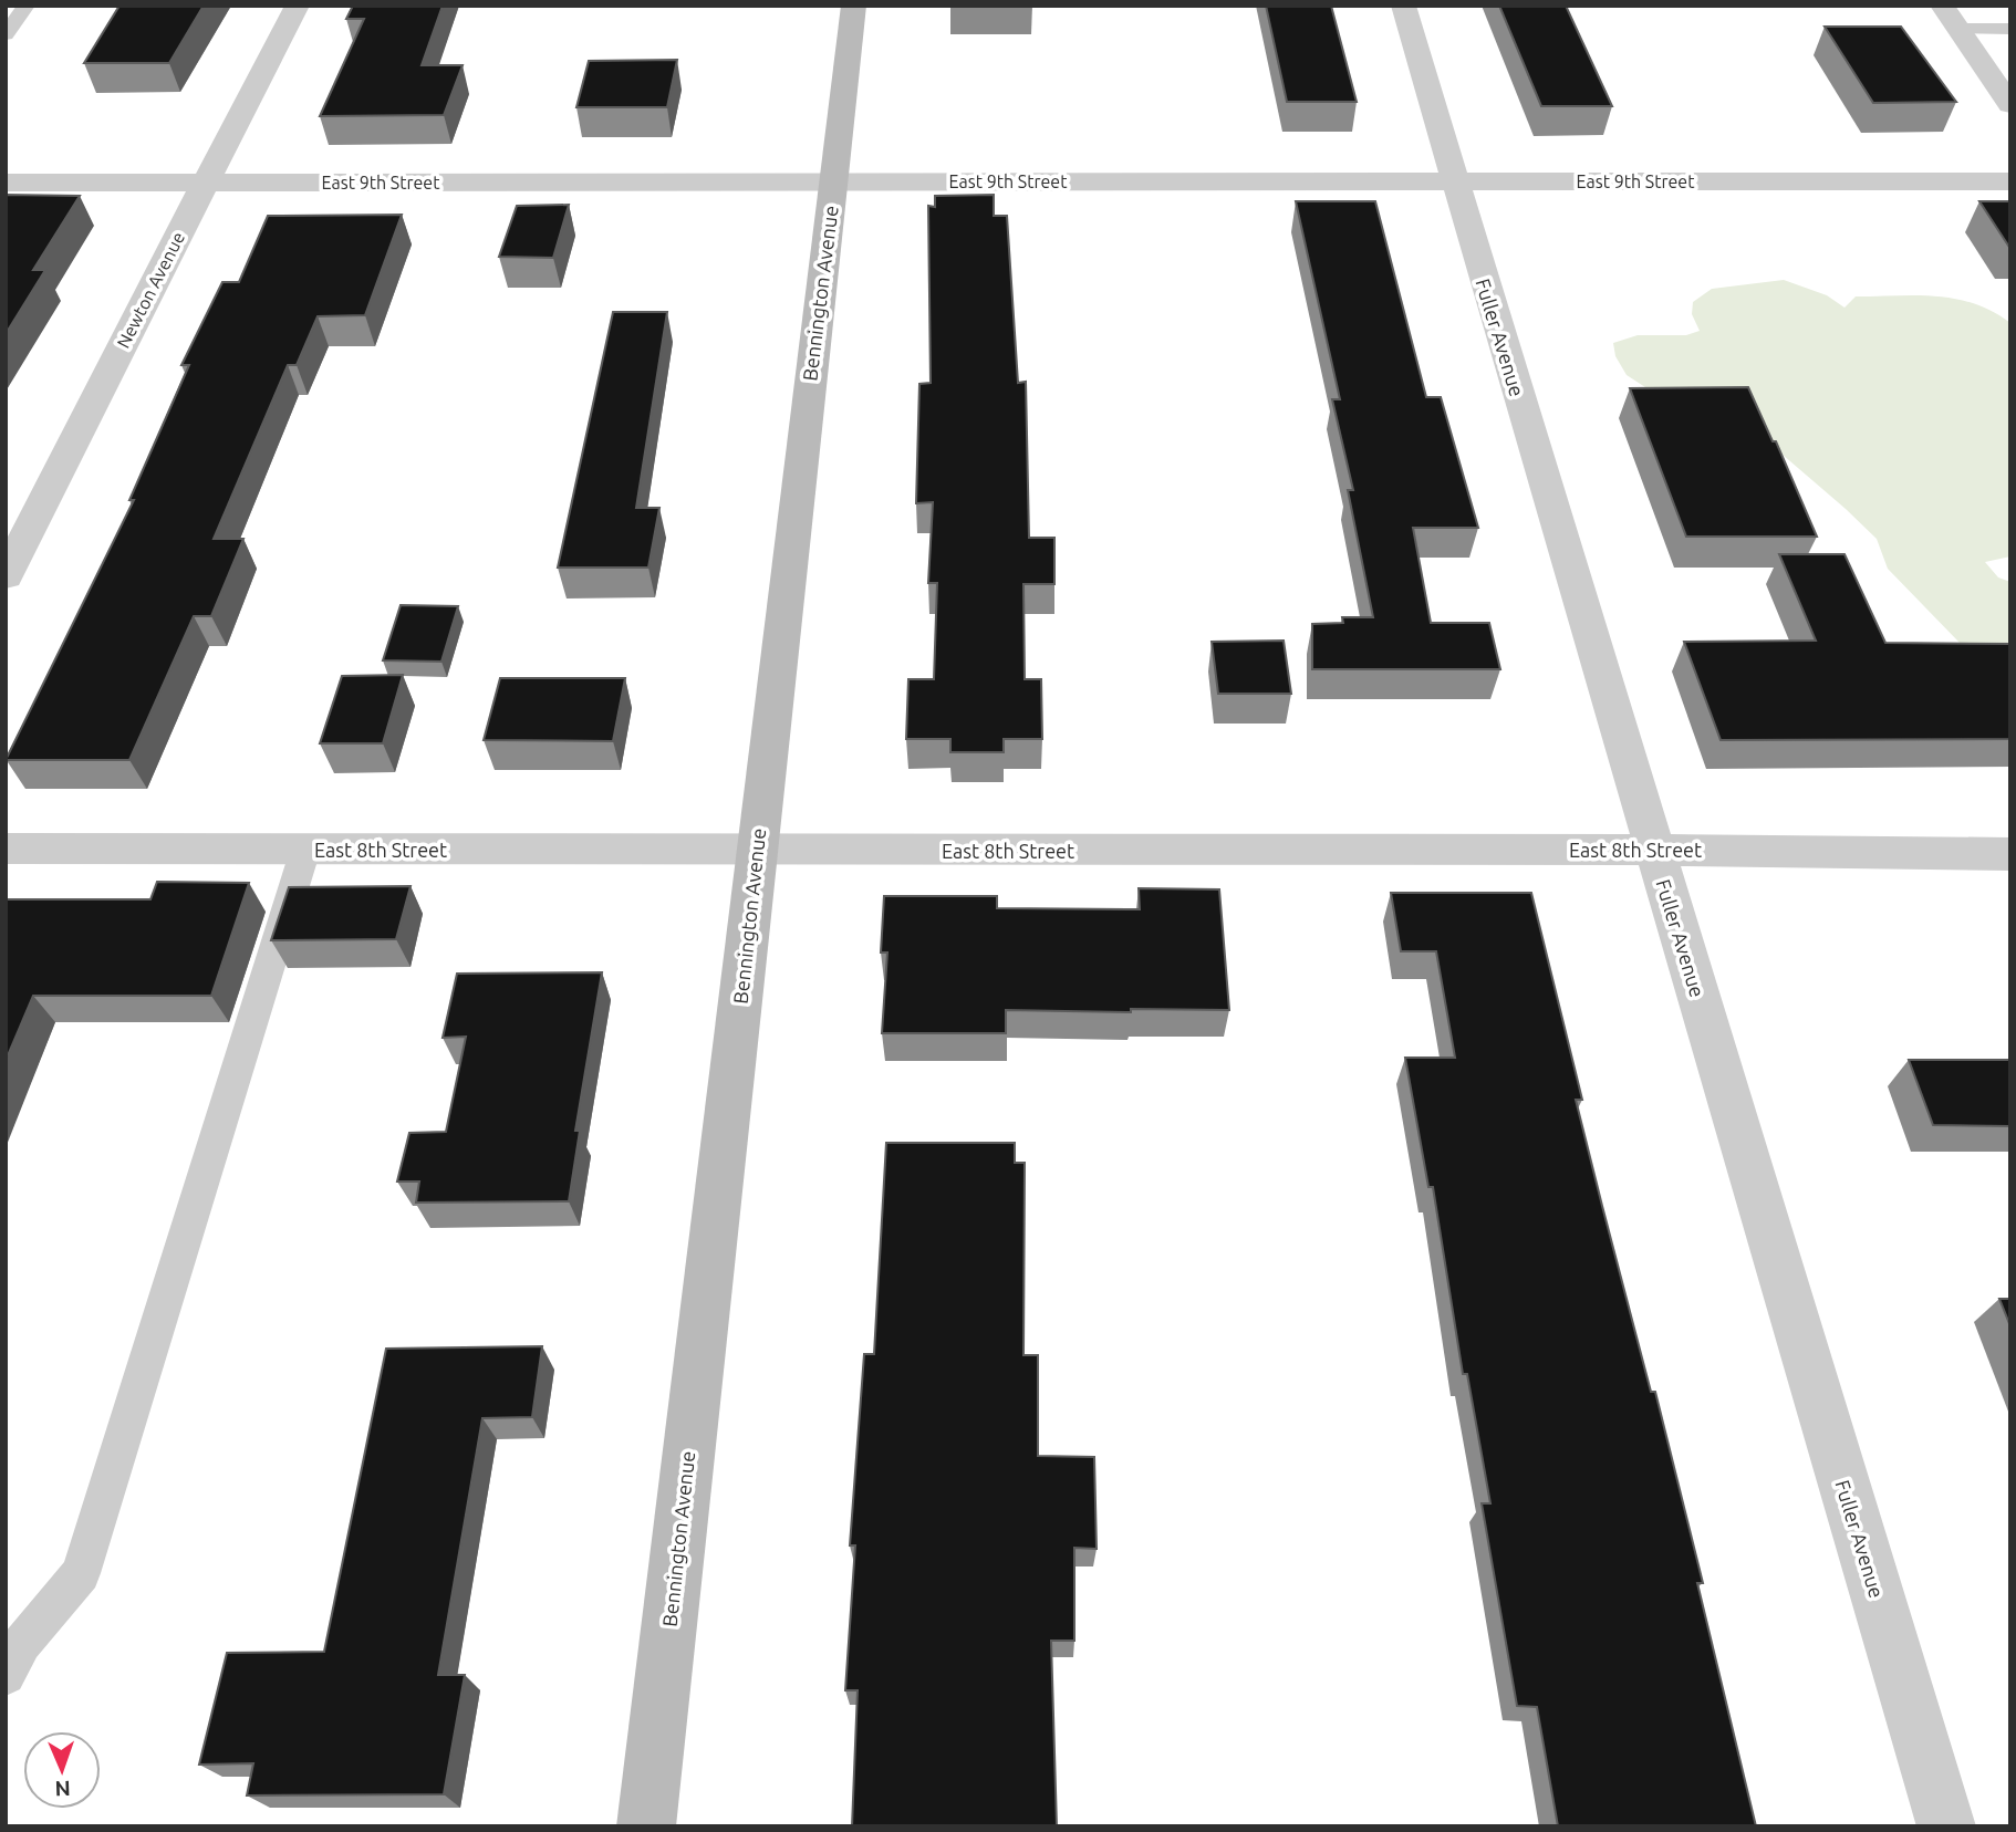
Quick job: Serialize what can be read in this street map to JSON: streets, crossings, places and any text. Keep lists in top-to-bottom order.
{
  "streets": {
    "street": [
      "East 9th Street",
      "Newton Avenue",
      "Bennington Avenue",
      "Fuller Avenue",
      "East 8th Street"
    ]
  },
  "crossings": [
    ["East 9th Street", "Newton Avenue"],
    ["East 9th Street", "Bennington Avenue"],
    ["East 9th Street", "Fuller Avenue"],
    ["Bennington Avenue", "East 8th Street"],
    ["Fuller Avenue", "East 8th Street"]
  ],
  "north": "bottom"
}
